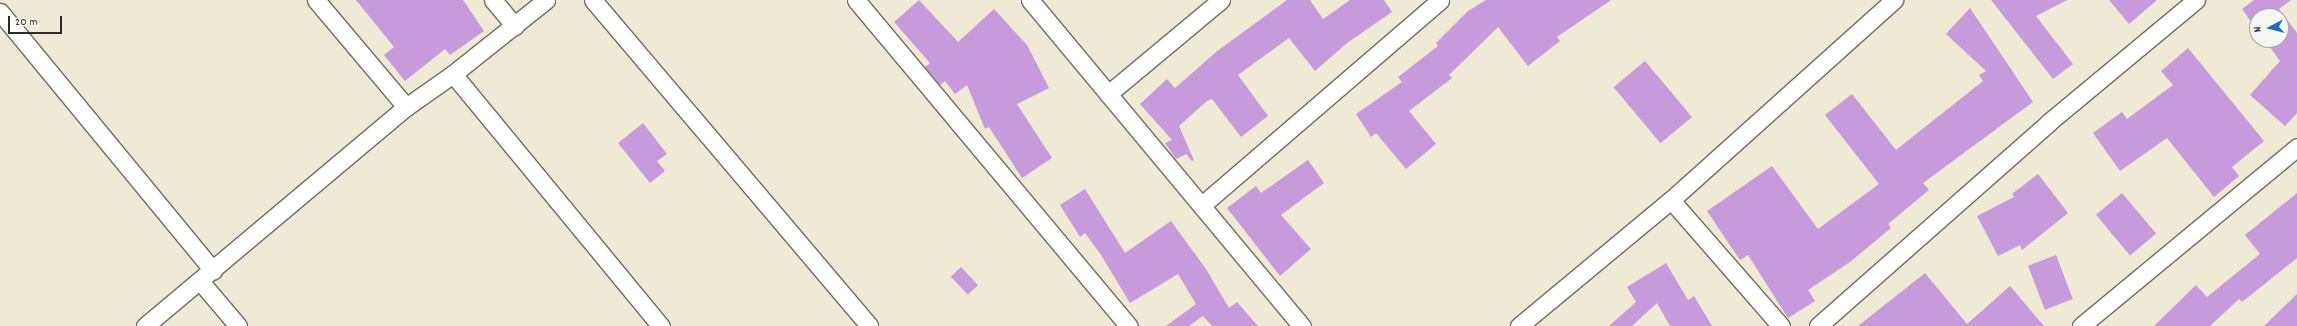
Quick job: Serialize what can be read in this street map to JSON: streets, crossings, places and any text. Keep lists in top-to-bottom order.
{
  "scale_bar": "20 m",
  "north": "left"
}
